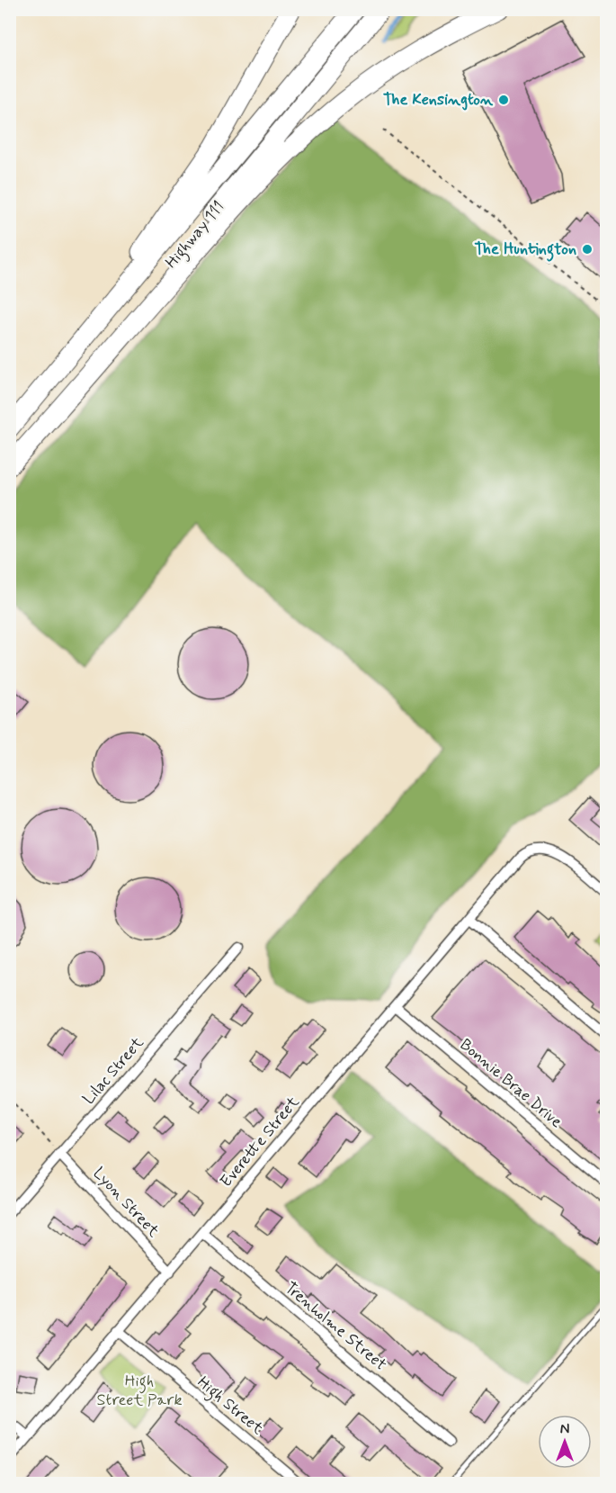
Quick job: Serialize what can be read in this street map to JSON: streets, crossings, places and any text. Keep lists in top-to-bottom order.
{
  "streets": {
    "highway": ["Highway 111"],
    "street": [
      "Lilac Street",
      "Bonnie Brae Drive",
      "Everette Street",
      "Lyon Street",
      "Trenholme Street",
      "High Street"
    ]
  },
  "crossings": [
    ["Lilac Street", "Lyon Street"],
    ["Bonnie Brae Drive", "Everette Street"],
    ["Everette Street", "Lyon Street"],
    ["Everette Street", "Trenholme Street"],
    ["Everette Street", "High Street"]
  ],
  "parks": ["High Street Park"],
  "places": ["The Kensington", "The Huntington"],
  "north": "top"
}
